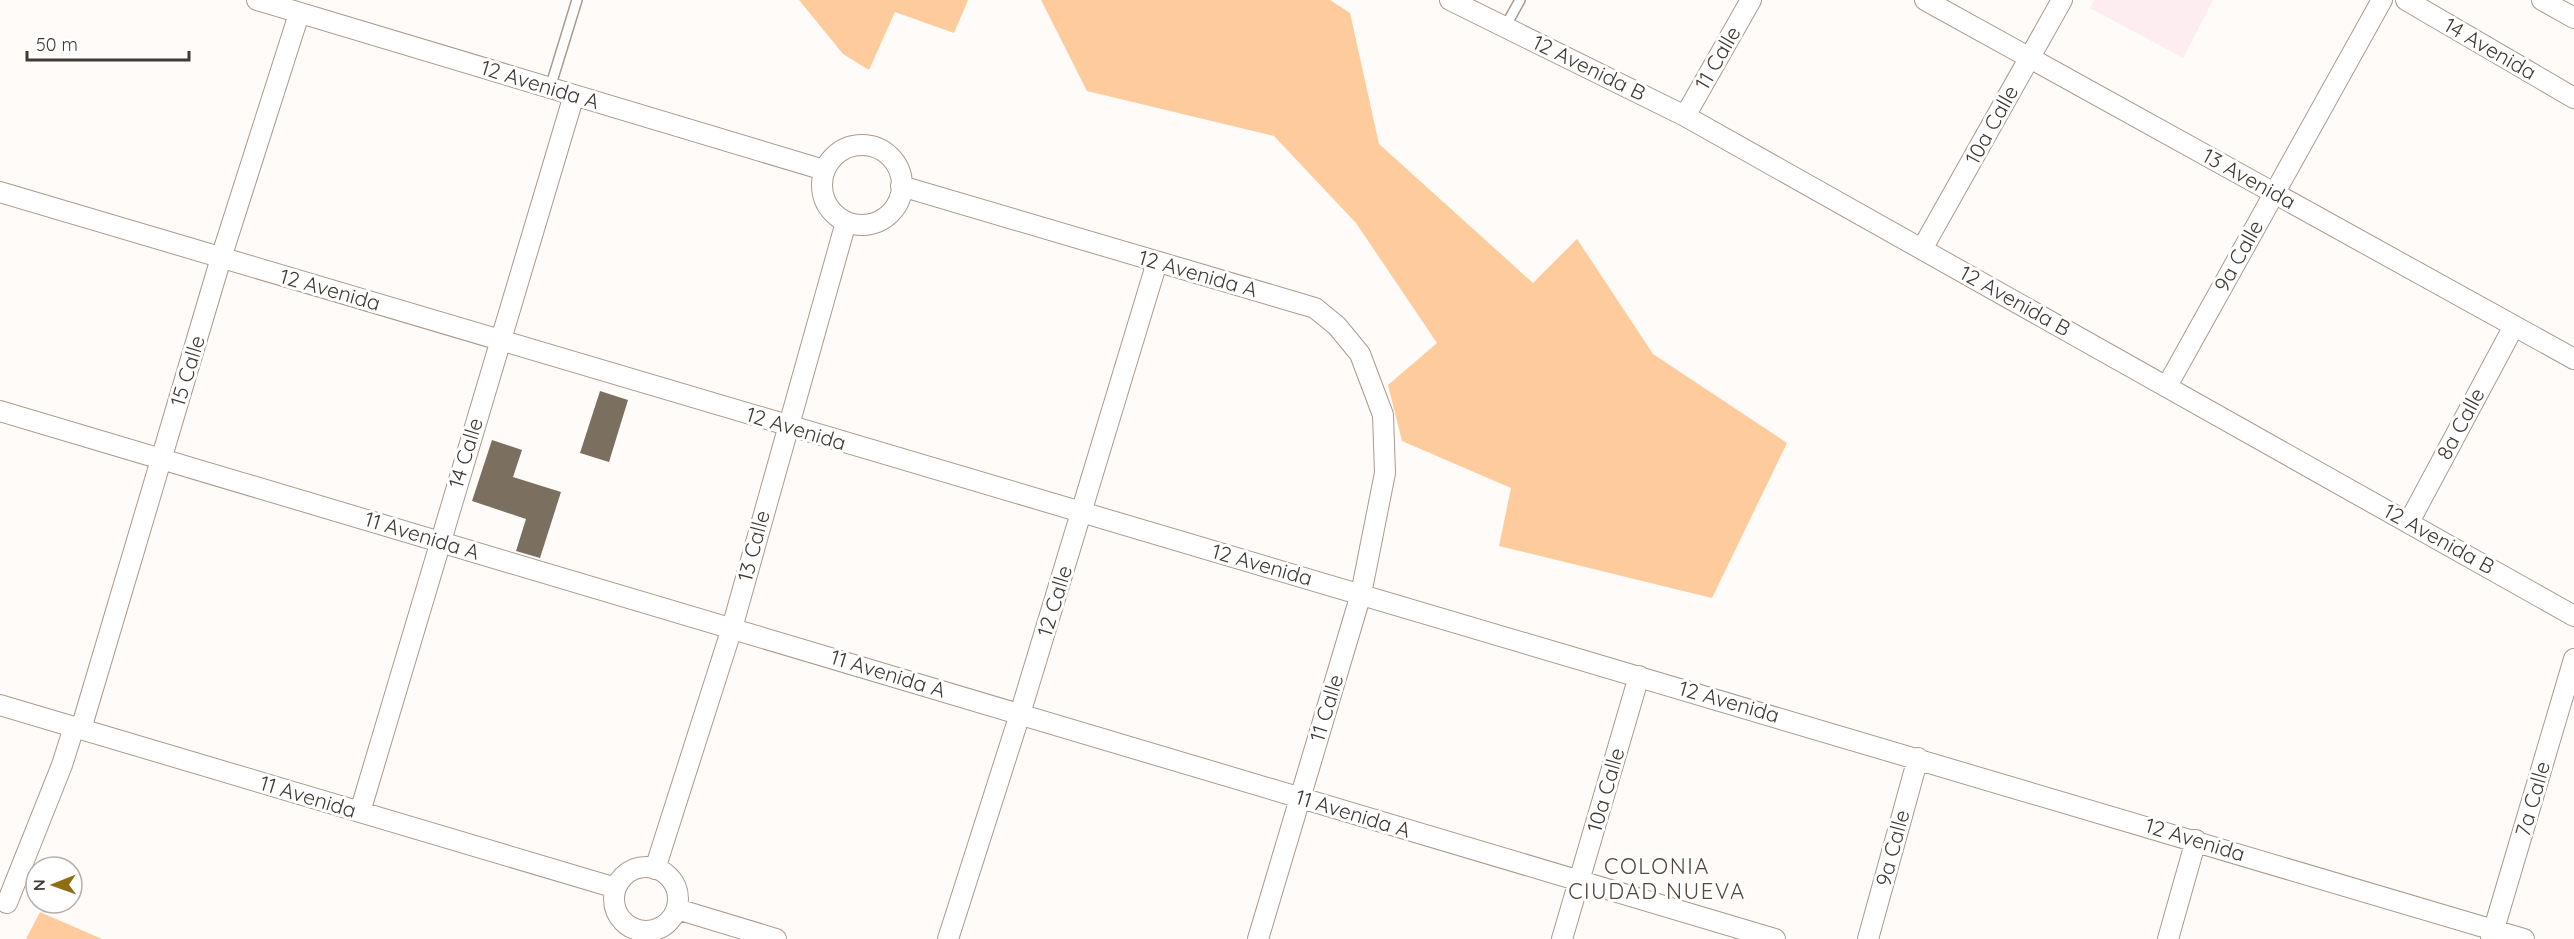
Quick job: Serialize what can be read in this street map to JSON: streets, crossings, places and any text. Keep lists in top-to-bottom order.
{
  "streets": {
    "street": [
      "14 Avenida",
      "11 Calle",
      "12 Avenida B",
      "12 Avenida A",
      "10a Calle",
      "13 Avenida",
      "9a Calle",
      "12 Avenida",
      "15 Calle",
      "8a Calle",
      "14 Calle",
      "11 Avenida A",
      "13 Calle",
      "12 Calle",
      "11 Avenida",
      "7a Calle"
    ]
  },
  "crossings": [
    ["11 Calle", "12 Avenida B"],
    ["11 Calle", "12 Avenida A"],
    ["11 Calle", "12 Avenida"],
    ["11 Calle", "11 Avenida A"],
    ["12 Avenida B", "10a Calle"],
    ["12 Avenida B", "9a Calle"],
    ["12 Avenida B", "8a Calle"],
    ["12 Avenida A", "15 Calle"],
    ["12 Avenida A", "14 Calle"],
    ["12 Avenida A", "13 Calle"],
    ["12 Avenida A", "12 Calle"],
    ["10a Calle", "13 Avenida"],
    ["10a Calle", "12 Avenida"],
    ["10a Calle", "11 Avenida A"],
    ["13 Avenida", "9a Calle"],
    ["13 Avenida", "8a Calle"],
    ["9a Calle", "12 Avenida"],
    ["12 Avenida", "15 Calle"],
    ["12 Avenida", "14 Calle"],
    ["12 Avenida", "13 Calle"],
    ["12 Avenida", "12 Calle"],
    ["12 Avenida", "7a Calle"],
    ["15 Calle", "11 Avenida A"],
    ["15 Calle", "11 Avenida"],
    ["14 Calle", "11 Avenida A"],
    ["14 Calle", "11 Avenida"],
    ["11 Avenida A", "13 Calle"],
    ["11 Avenida A", "12 Calle"],
    ["13 Calle", "11 Avenida"]
  ],
  "districts": ["COLONIA CIUDAD NUEVA"],
  "scale_bar": "50 m",
  "north": "left"
}
